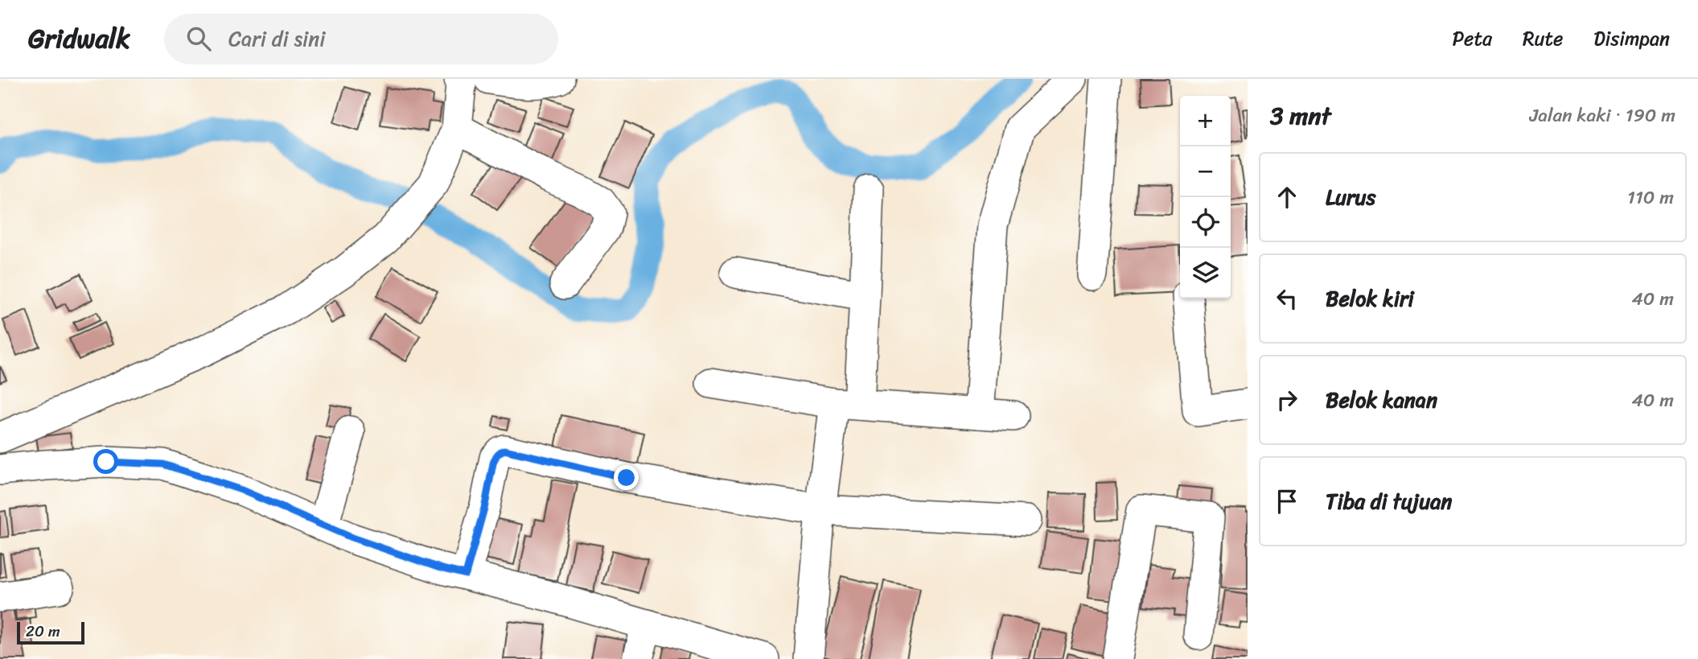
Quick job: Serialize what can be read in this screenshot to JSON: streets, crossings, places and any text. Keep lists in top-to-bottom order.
{
  "scale_bar": "20 m",
  "page": {
    "header": "Gridwalk",
    "search": "Cari di sini",
    "nav": ["Peta", "Rute", "Disimpan"],
    "heading": ["3 mnt", "Jalan kaki · 190 m"],
    "map_buttons": ["+", "−"],
    "list": [
      ["Lurus", "110 m"],
      ["Belok kiri", "40 m"],
      ["Belok kanan", "40 m"],
      "Tiba di tujuan"
    ],
    "scale": "20 m"
  }
}
